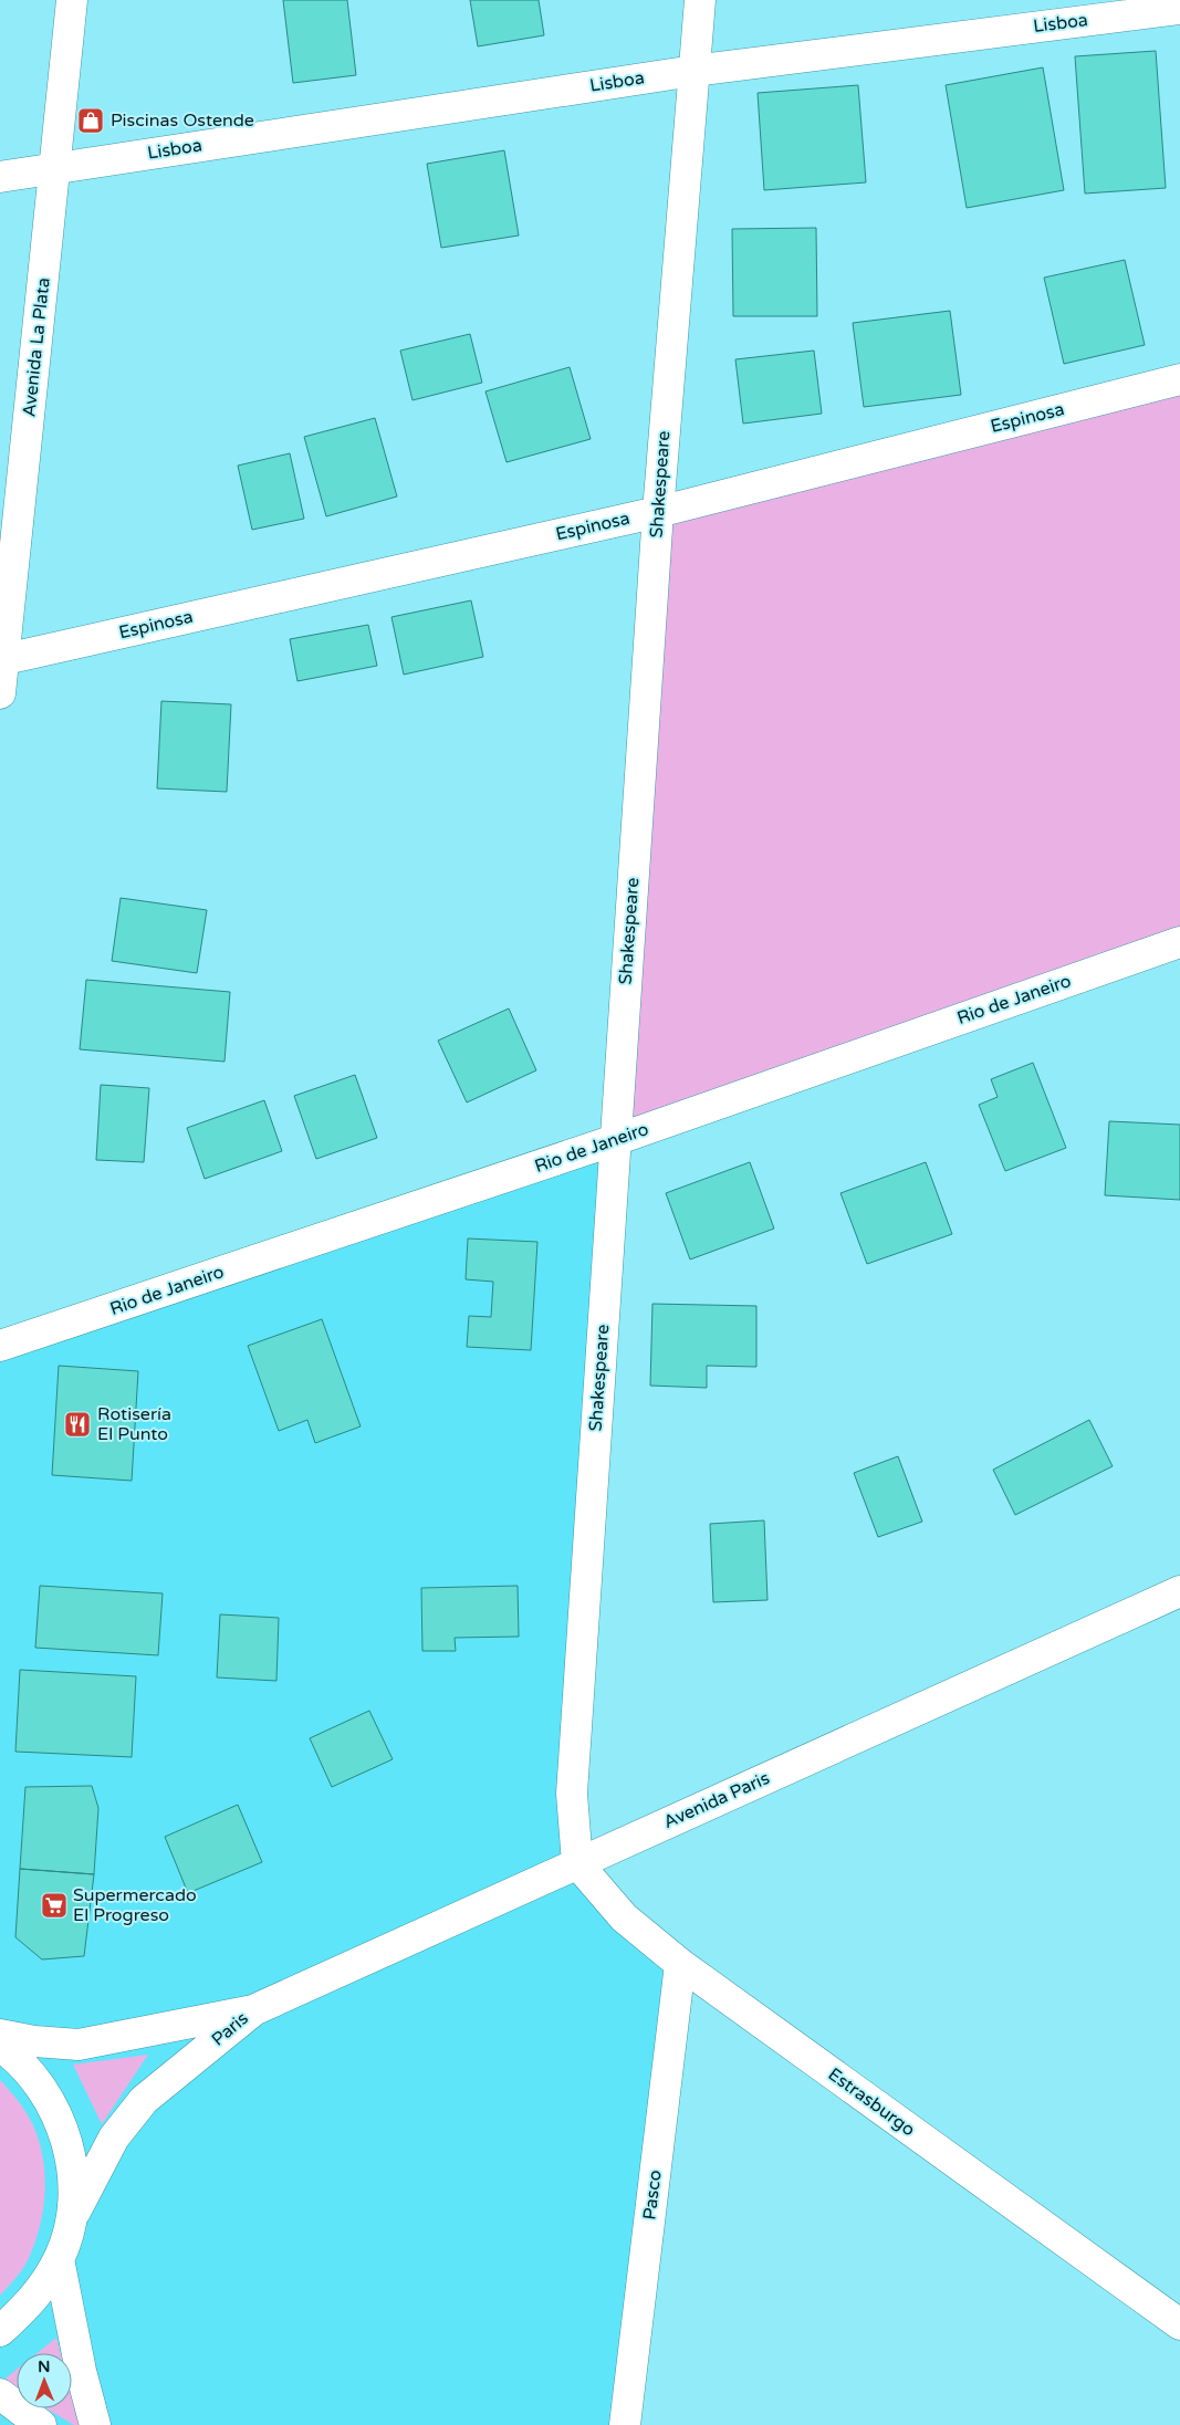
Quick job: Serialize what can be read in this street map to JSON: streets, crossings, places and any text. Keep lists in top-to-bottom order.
{
  "streets": {
    "street": [
      "Lisboa",
      "Avenida La Plata",
      "Espinosa",
      "Shakespeare",
      "Rio de Janeiro",
      "Avenida Paris",
      "Paris",
      "Estrasburgo",
      "Pasco"
    ]
  },
  "crossings": [
    ["Lisboa", "Avenida La Plata"],
    ["Lisboa", "Shakespeare"],
    ["Avenida La Plata", "Espinosa"],
    ["Espinosa", "Shakespeare"],
    ["Shakespeare", "Rio de Janeiro"],
    ["Shakespeare", "Avenida Paris"],
    ["Shakespeare", "Estrasburgo"],
    ["Avenida Paris", "Paris"],
    ["Avenida Paris", "Estrasburgo"],
    ["Estrasburgo", "Pasco"]
  ],
  "places": {
    "shop": ["Piscinas Ostende"],
    "restaurant": ["Rotisería El Punto"],
    "supermarket": ["Supermercado El Progreso"]
  },
  "north": "top"
}
